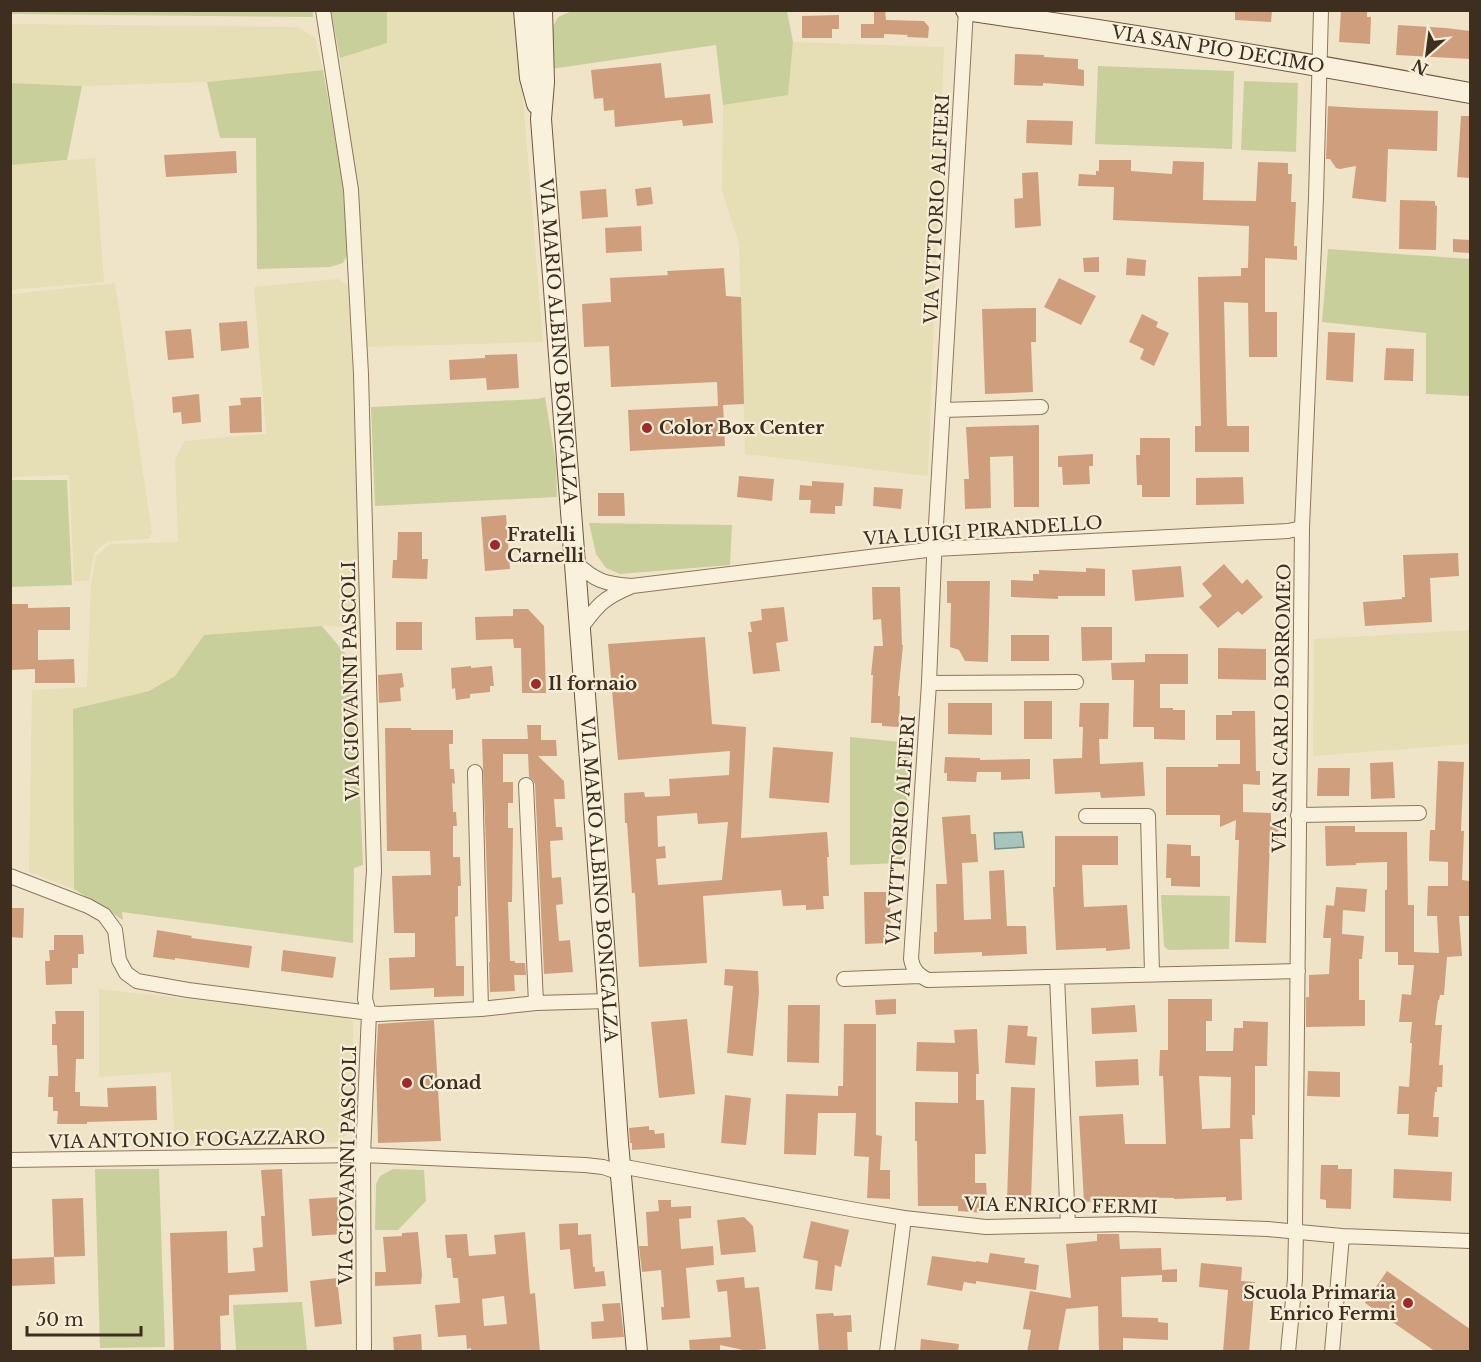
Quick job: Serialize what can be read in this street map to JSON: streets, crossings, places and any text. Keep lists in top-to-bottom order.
{
  "streets": {
    "main road": ["VIA SAN PIO DECIMO", "VIA MARIO ALBINO BONICALZA"],
    "street": [
      "VIA VITTORIO ALFIERI",
      "VIA LUIGI PIRANDELLO",
      "VIA GIOVANNI PASCOLI",
      "VIA SAN CARLO BORROMEO",
      "VIA ANTONIO FOGAZZARO",
      "VIA ENRICO FERMI"
    ]
  },
  "crossings": [
    ["VIA SAN PIO DECIMO", "VIA VITTORIO ALFIERI"],
    ["VIA SAN PIO DECIMO", "VIA SAN CARLO BORROMEO"],
    ["VIA VITTORIO ALFIERI", "VIA LUIGI PIRANDELLO"],
    ["VIA MARIO ALBINO BONICALZA", "VIA LUIGI PIRANDELLO"],
    ["VIA MARIO ALBINO BONICALZA", "VIA ENRICO FERMI"],
    ["VIA LUIGI PIRANDELLO", "VIA SAN CARLO BORROMEO"],
    ["VIA GIOVANNI PASCOLI", "VIA ANTONIO FOGAZZARO"],
    ["VIA SAN CARLO BORROMEO", "VIA ENRICO FERMI"],
    ["VIA ANTONIO FOGAZZARO", "VIA ENRICO FERMI"]
  ],
  "places": [
    "Color Box Center",
    "Fratelli Carnelli",
    "Il fornaio",
    "Conad",
    "Scuola Primaria Enrico Fermi"
  ],
  "scale_bar": "50 m",
  "north": "bottom left"
}
